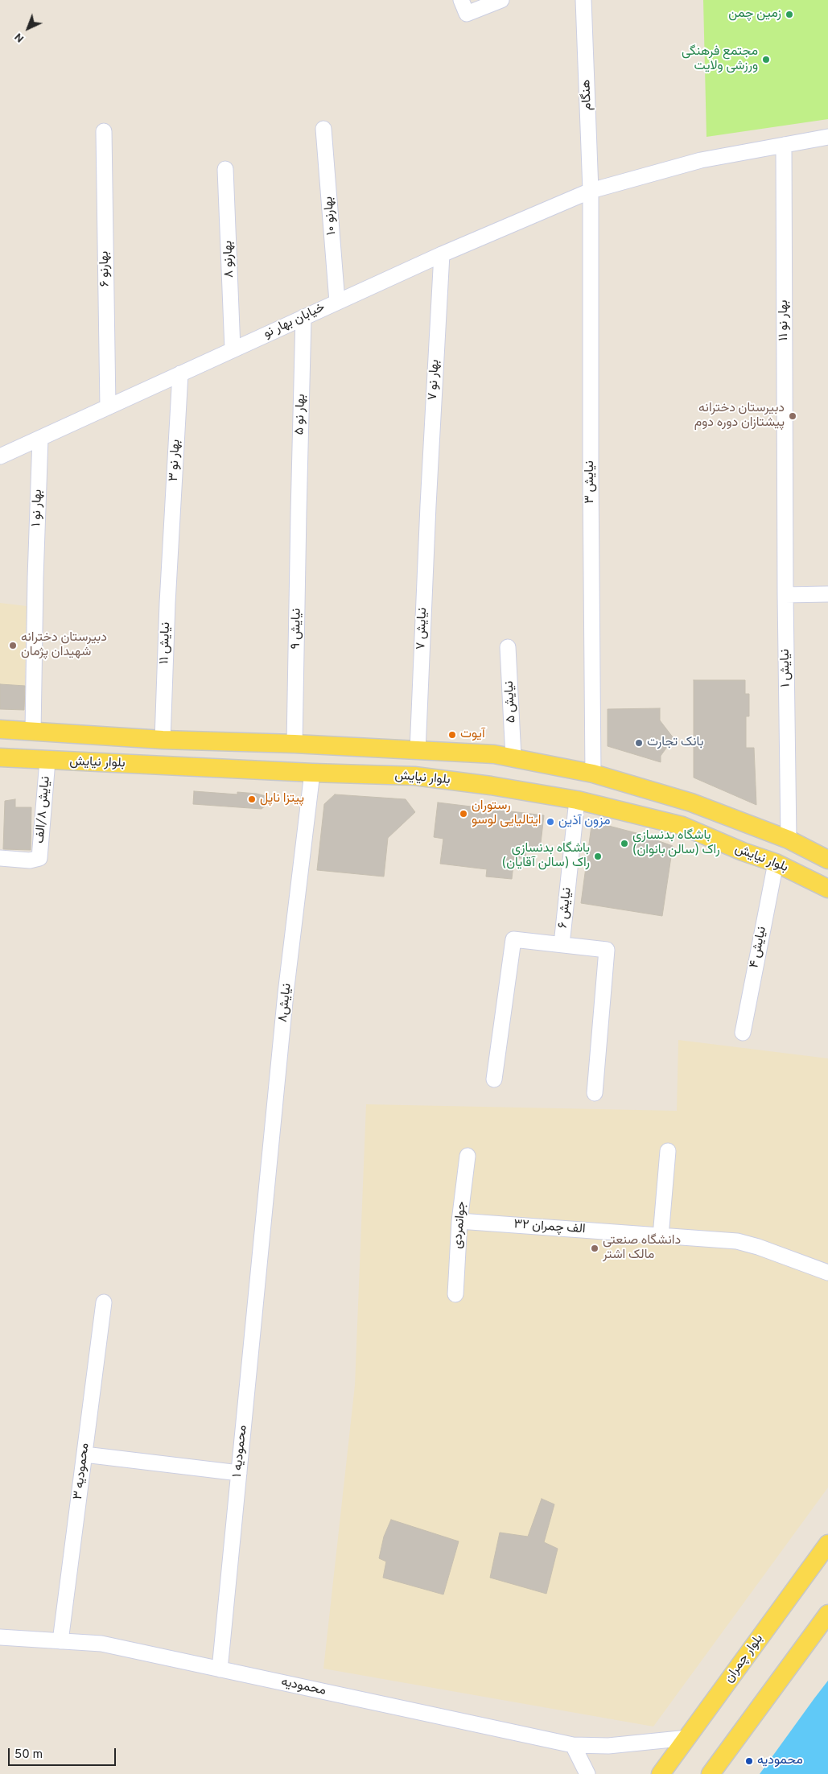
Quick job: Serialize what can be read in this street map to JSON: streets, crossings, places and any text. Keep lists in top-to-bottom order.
{
  "streets": {
    "main road": ["بلوار نیایش", "بلوار چمران"],
    "street": [
      "هنگام",
      "۱۰ بهارنو",
      "۸ بهارنو",
      "۶ بهارنو",
      "۱۱ بهار نو",
      "خیابان بهار نو",
      "۷ بهار نو",
      "۵ بهار نو",
      "۳ بهار نو",
      "نیایش ۳",
      "۱ بهار نو",
      "نیایش ۹",
      "نیایش ۷",
      "نیایش ۱۱",
      "نیایش ۱",
      "نیایش ۵",
      "نیایش ۸/الف",
      "نیایش ۶",
      "نیایش ۴",
      "نیایش۸",
      "جوانمردی",
      "۳۲ الف چمران",
      "۱ محمودیه",
      "۳ محمودیه",
      "محمودیه"
    ]
  },
  "crossings": [
    ["هنگام", "خیابان بهار نو"],
    ["هنگام", "نیایش ۳"],
    ["۱۰ بهارنو", "خیابان بهار نو"],
    ["۸ بهارنو", "خیابان بهار نو"],
    ["۶ بهارنو", "خیابان بهار نو"],
    ["۱۱ بهار نو", "خیابان بهار نو"],
    ["۱۱ بهار نو", "نیایش ۱"],
    ["خیابان بهار نو", "۷ بهار نو"],
    ["خیابان بهار نو", "۵ بهار نو"],
    ["خیابان بهار نو", "۳ بهار نو"],
    ["خیابان بهار نو", "نیایش ۳"],
    ["خیابان بهار نو", "۱ بهار نو"],
    ["۷ بهار نو", "نیایش ۷"],
    ["۵ بهار نو", "نیایش ۹"],
    ["۳ بهار نو", "نیایش ۱۱"],
    ["نیایش ۳", "بلوار نیایش"],
    ["۱ بهار نو", "بلوار نیایش"],
    ["نیایش ۹", "بلوار نیایش"],
    ["نیایش ۷", "بلوار نیایش"],
    ["نیایش ۱۱", "بلوار نیایش"],
    ["نیایش ۱", "بلوار نیایش"],
    ["نیایش ۵", "بلوار نیایش"],
    ["بلوار نیایش", "نیایش ۸/الف"],
    ["بلوار نیایش", "نیایش ۶"],
    ["بلوار نیایش", "نیایش ۴"],
    ["بلوار نیایش", "نیایش۸"],
    ["نیایش۸", "۱ محمودیه"],
    ["جوانمردی", "۳۲ الف چمران"],
    ["۱ محمودیه", "محمودیه"],
    ["۳ محمودیه", "محمودیه"],
    ["بلوار چمران", "محمودیه"]
  ],
  "places": [
    "زمین چمن",
    "مجتمع فرهنگی ورزشی ولایت",
    "دبیرستان دخترانه پیشتازان دوره دوم",
    "دبیرستان دخترانه شهیدان پژمان",
    "آیوت",
    "بانک تجارت",
    "پیتزا ناپل",
    "رستوران ایتالیایی لوسو",
    "مزون آذین",
    "باشگاه بدنسازی راک (سالن بانوان)",
    "باشگاه بدنسازی راک (سالن آقایان)",
    "دانشگاه صنعتی مالک اشتر",
    "محمودیه"
  ],
  "scale_bar": "50 m",
  "north": "bottom left"
}
